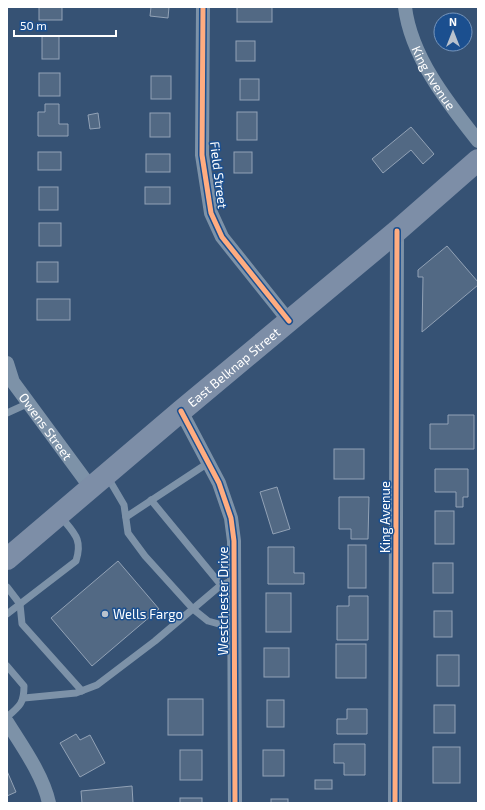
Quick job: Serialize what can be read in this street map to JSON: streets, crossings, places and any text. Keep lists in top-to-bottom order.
{
  "streets": {
    "main road": ["East Belknap Street"],
    "street": [
      "King Avenue",
      "Field Street",
      "Owens Street",
      "Westchester Drive"
    ]
  },
  "crossings": [
    ["King Avenue", "East Belknap Street"],
    ["Field Street", "East Belknap Street"],
    ["East Belknap Street", "Owens Street"],
    ["East Belknap Street", "Westchester Drive"]
  ],
  "places": ["Wells Fargo"],
  "scale_bar": "50 m",
  "north": "top"
}
